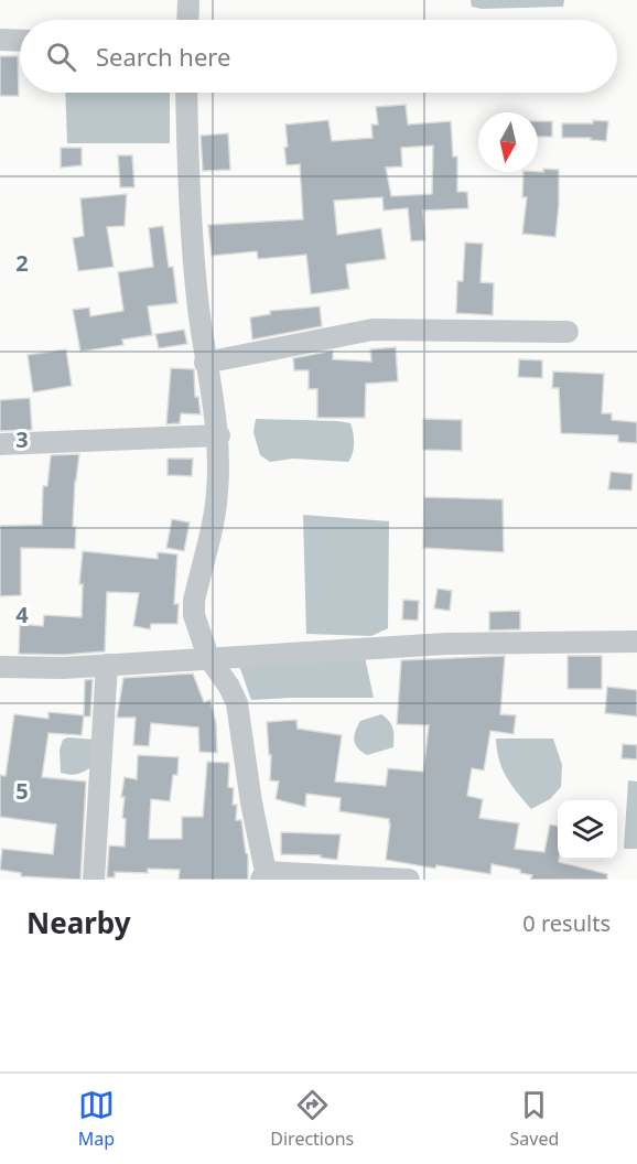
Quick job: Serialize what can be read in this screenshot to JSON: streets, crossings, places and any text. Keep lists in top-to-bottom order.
{
  "north": "bottom",
  "page": {
    "search": "Search here",
    "heading": ["Nearby", "0 results"],
    "nav": ["Map", "Directions", "Saved"]
  },
  "grid": {
    "rows": [
      "2",
      "3",
      "4",
      "5"
    ]
  }
}
